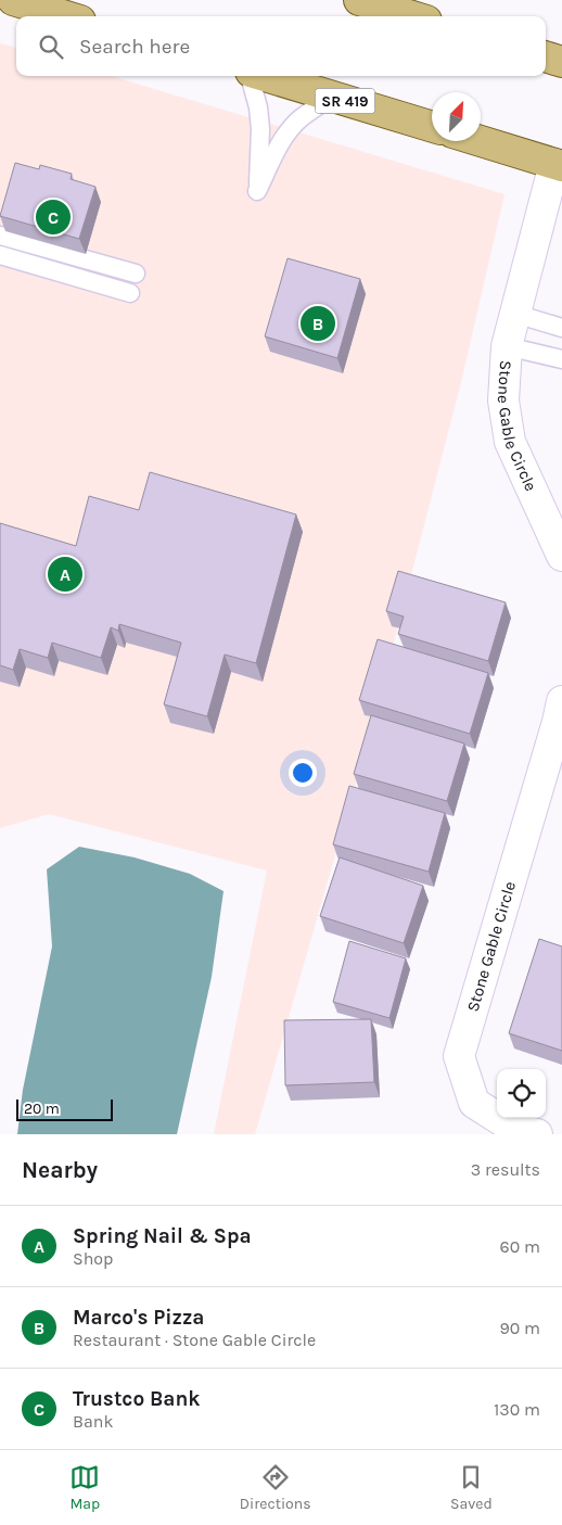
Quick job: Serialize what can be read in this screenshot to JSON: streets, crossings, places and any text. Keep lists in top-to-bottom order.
{
  "streets": {
    "main road": ["SR 419"],
    "street": ["Stone Gable Circle"]
  },
  "scale_bar": "20 m",
  "north": "top right",
  "page": {
    "search": "Search here",
    "pins": ["C", "B", "A"],
    "scale": "20 m",
    "heading": ["Nearby", "3 results"],
    "list": [
      {
        "mark": "A",
        "name": "Spring Nail & Spa",
        "note": "Shop",
        "value": "60 m"
      },
      {
        "mark": "B",
        "name": "Marco's Pizza",
        "note": "Restaurant · Stone Gable Circle",
        "value": "90 m"
      },
      {
        "mark": "C",
        "name": "Trustco Bank",
        "note": "Bank",
        "value": "130 m"
      }
    ],
    "nav": ["Map", "Directions", "Saved"]
  }
}
